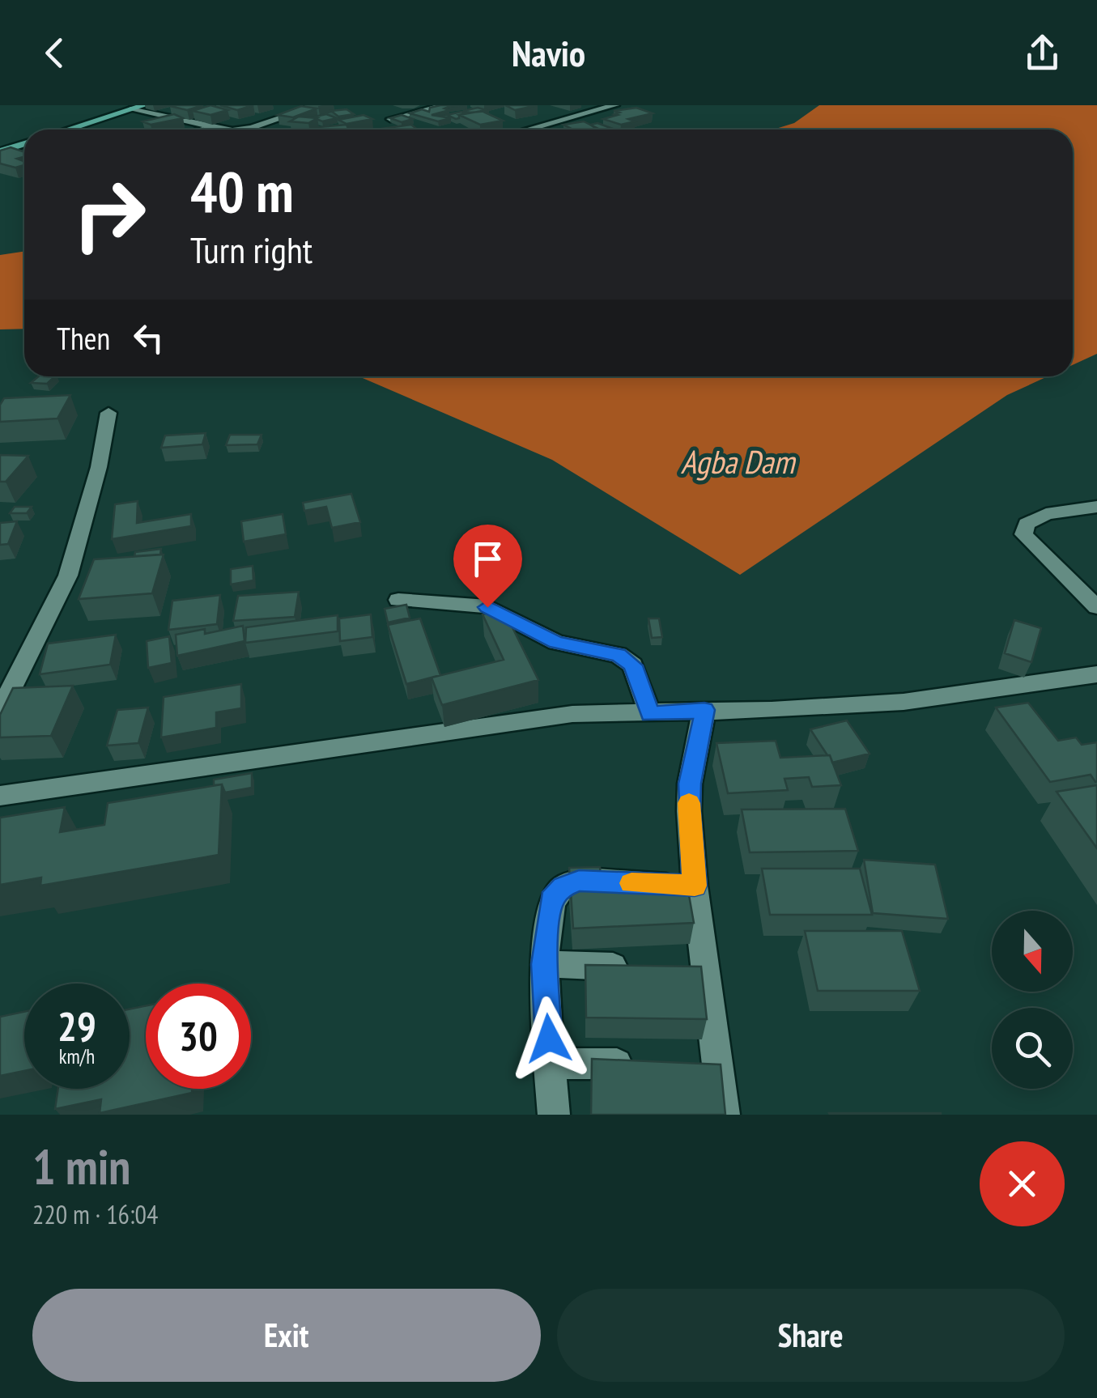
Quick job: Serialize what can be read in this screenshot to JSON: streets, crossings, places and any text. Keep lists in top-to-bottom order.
{
  "water": ["Agba Dam"],
  "north": "bottom",
  "page": {
    "header": "Navio",
    "turn": ["40 m", "Turn right"],
    "then": "Then",
    "speed": "29 km/h",
    "limit": "30",
    "heading": ["1 min", "220 m · 16:04"],
    "buttons": ["Exit", "Share"]
  }
}
